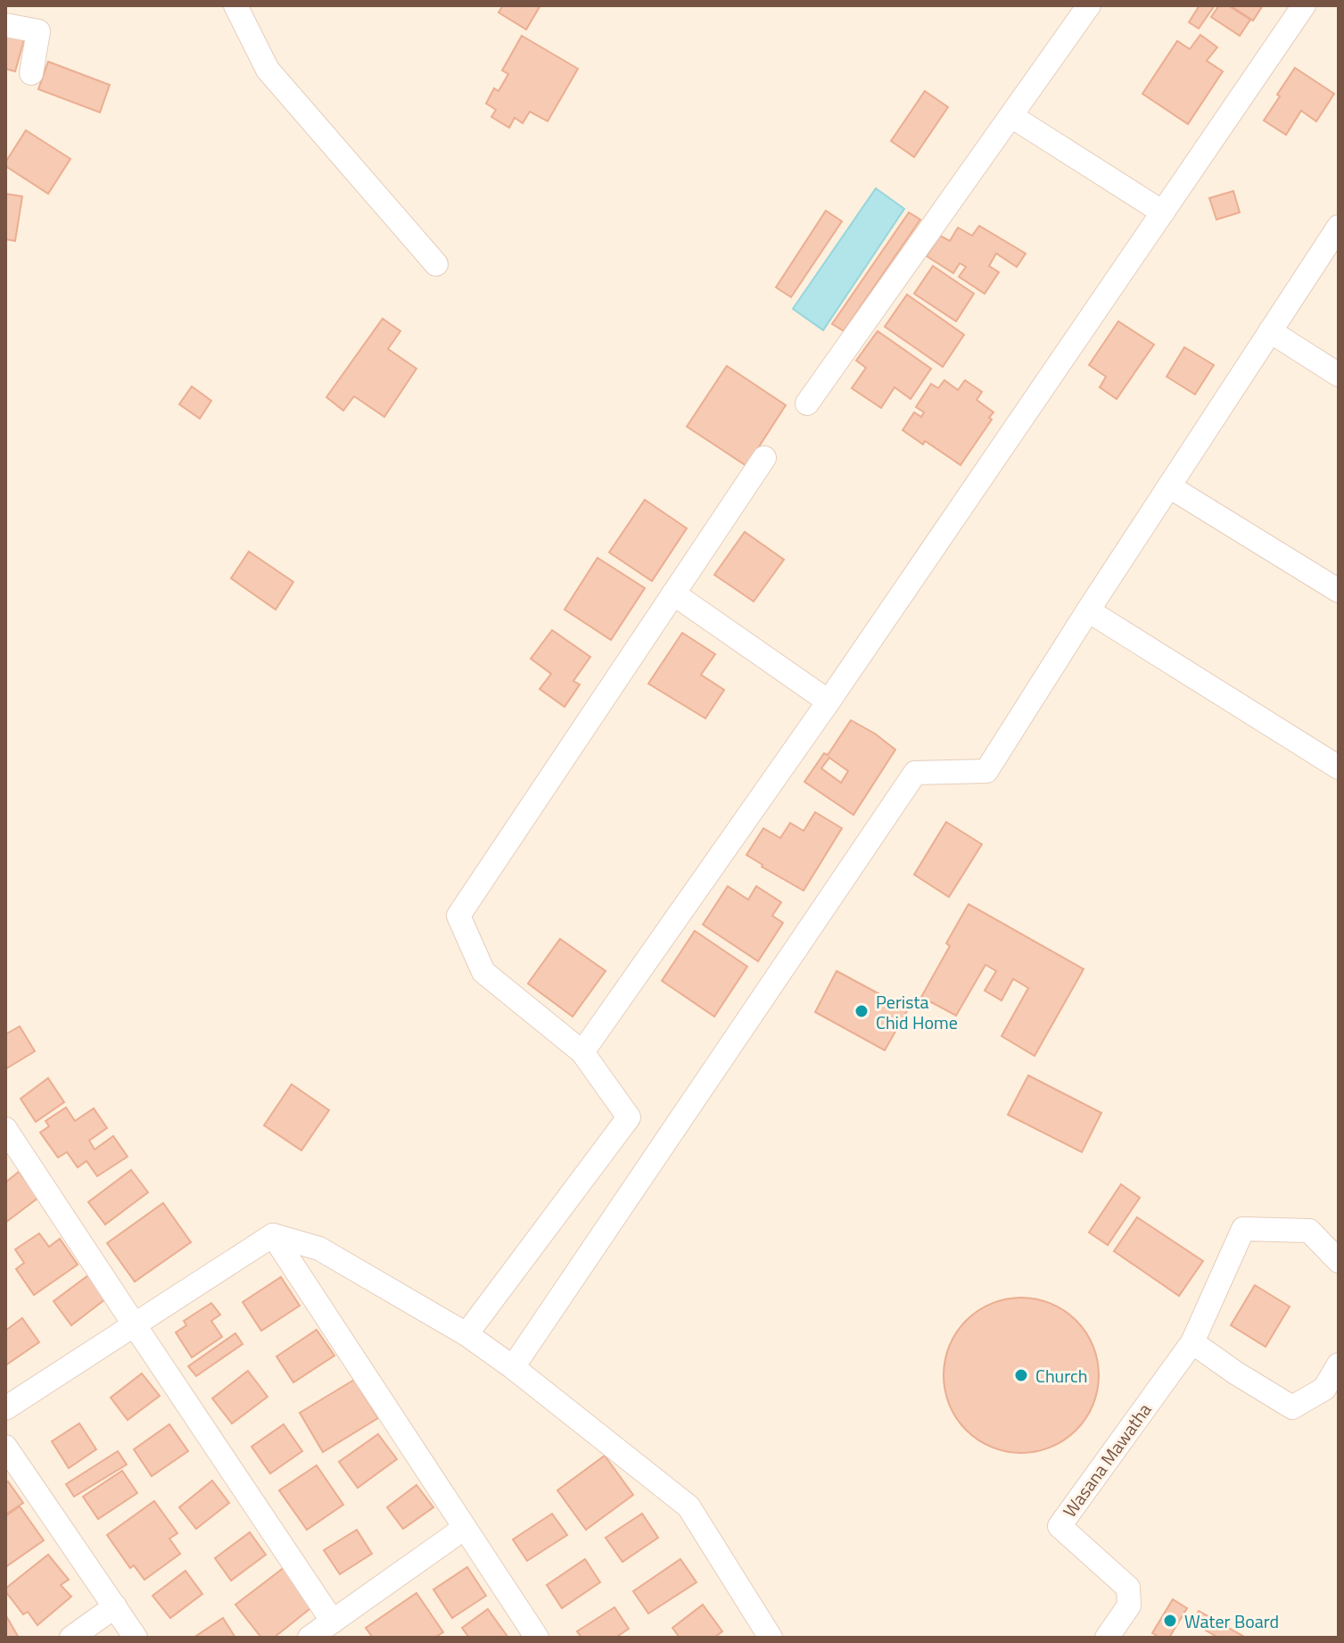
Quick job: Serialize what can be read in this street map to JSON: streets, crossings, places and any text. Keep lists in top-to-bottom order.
{
  "streets": {
    "street": ["Wasana Mawatha"]
  },
  "places": ["Perista Chid Home", "Church", "Water Board"]
}
